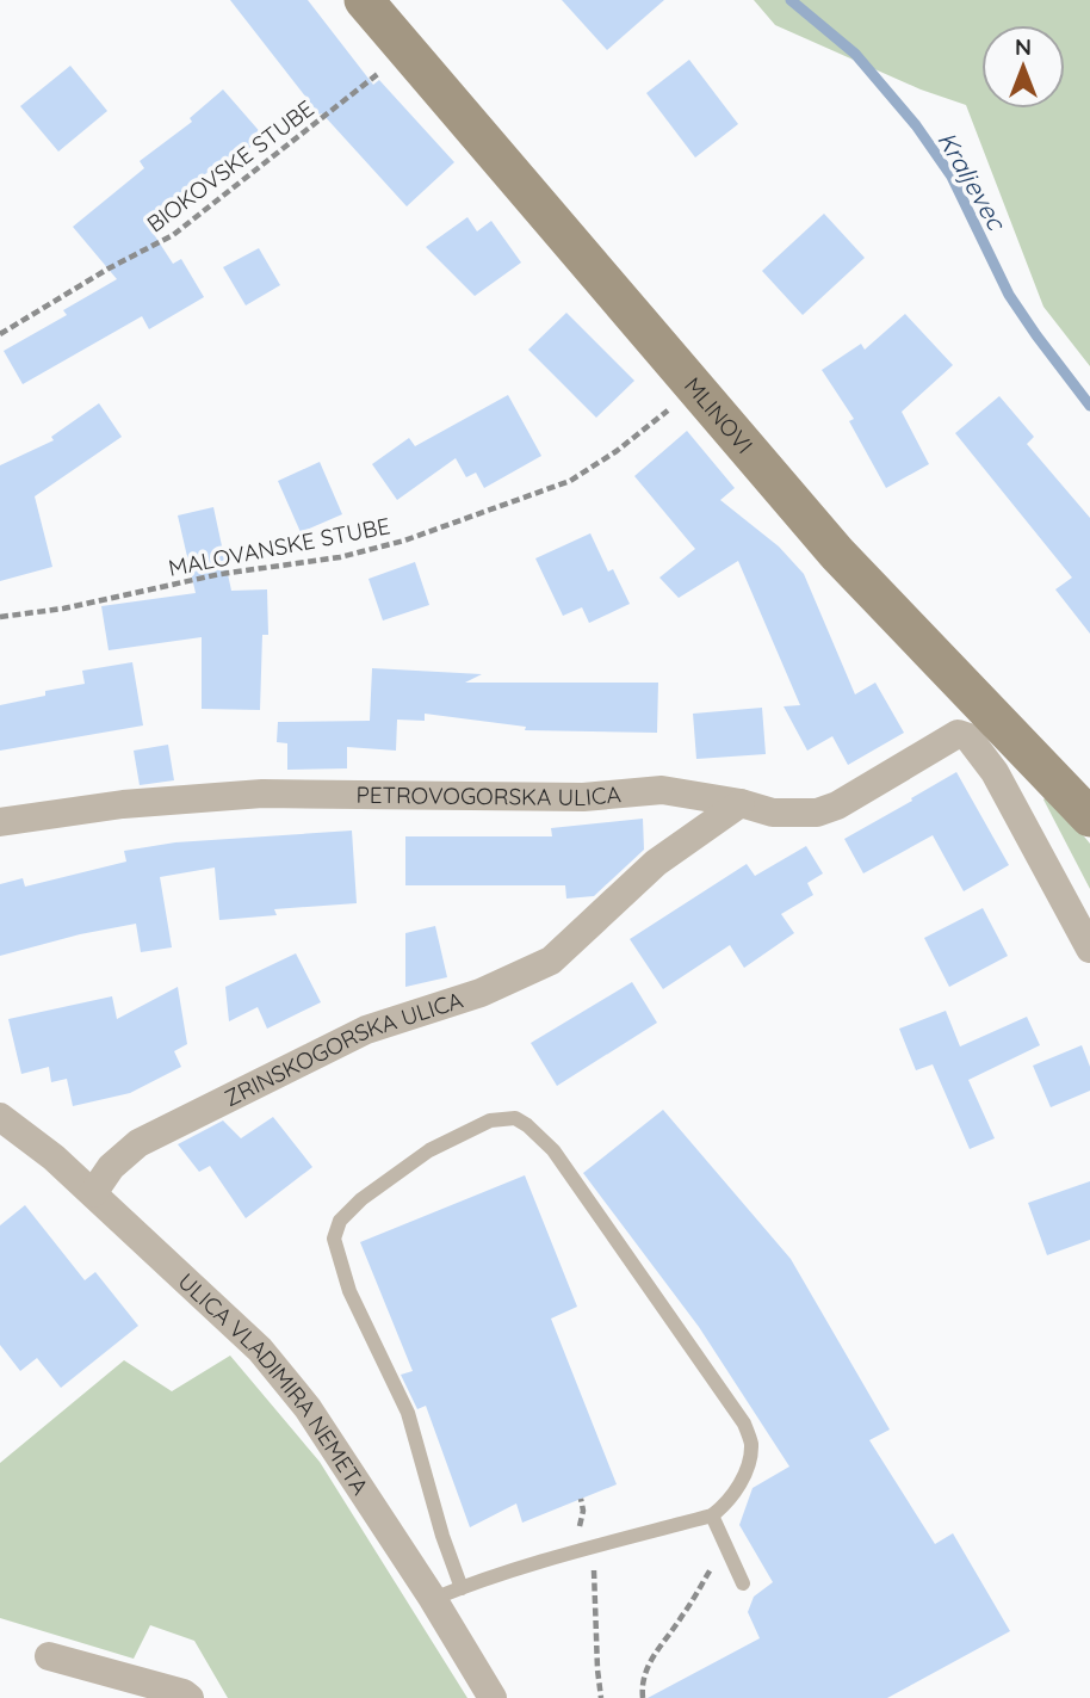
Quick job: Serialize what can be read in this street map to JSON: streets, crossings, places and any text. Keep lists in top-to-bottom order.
{
  "streets": {
    "main road": ["MLINOVI"],
    "street": ["PETROVOGORSKA ULICA", "ZRINSKOGORSKA ULICA", "ULICA VLADIMIRA NEMETA"],
    "path": ["BIOKOVSKE STUBE", "MALOVANSKE STUBE"]
  },
  "crossings": [
    ["PETROVOGORSKA ULICA", "ZRINSKOGORSKA ULICA"],
    ["ZRINSKOGORSKA ULICA", "ULICA VLADIMIRA NEMETA"]
  ],
  "water": ["Kraljevec"],
  "north": "top"
}
